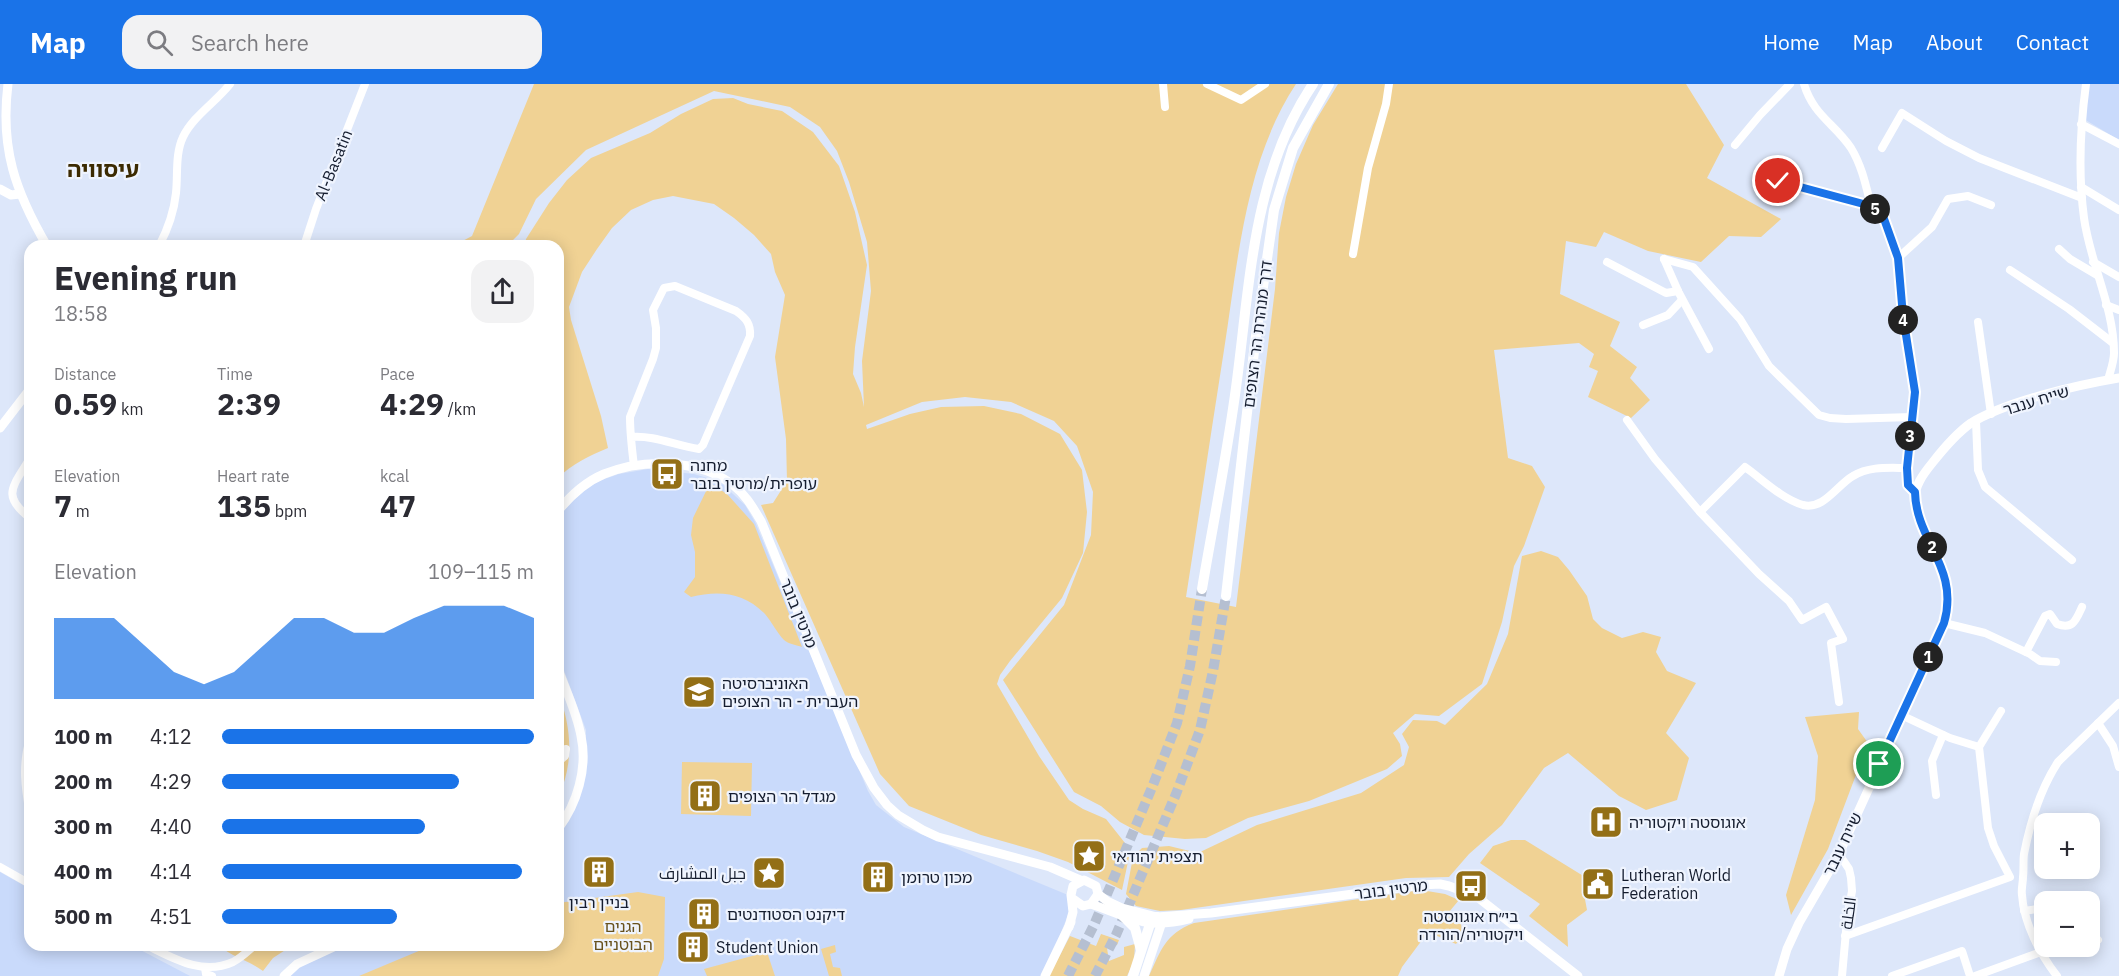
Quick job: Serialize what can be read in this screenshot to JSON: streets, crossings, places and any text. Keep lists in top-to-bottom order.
{
  "streets": {
    "main road": ["דרך מנהרת הר הצופים"],
    "street": [
      "Al-Basatin",
      "שייח ענבר",
      "מרטין בובר",
      "الخلة"
    ]
  },
  "crossings": [
    ["שייח ענבר", "الخلة"]
  ],
  "districts": ["עיסוויה"],
  "parks": ["הגנים הבוטניים"],
  "places": {
    "bus stop": ["מחנה עופרית/מרטין בובר", "בי״ח אוגווסטה ויקטוריה/הורדה"],
    "school or university": ["האוניברסיטה העברית - הר הצופים"],
    "building": [
      "מגדל הר הצופים",
      "בניין רבין",
      "מכון טרומן",
      "דיקנט הסטודנטים",
      "Student Union"
    ],
    "hospital": ["אוגוסטה ויקטוריה"],
    "place": ["תצפית יהודאי", "جبل المشارف"],
    "public building": ["Lutheran World Federation"]
  },
  "page": {
    "header": "Map",
    "search": "Search here",
    "nav": [
      "Home",
      "Map",
      "About",
      "Contact"
    ],
    "pins": [
      "5",
      "4",
      "3",
      "2",
      "1"
    ],
    "heading": ["Evening run", "18:58"],
    "stats": [
      ["Distance", "0.59 km"],
      ["Time", "2:39"],
      ["Pace", "4:29 /km"],
      ["Elevation", "7 m"],
      ["Heart rate", "135 bpm"],
      ["kcal", "47"]
    ],
    "chart": ["Elevation", "109–115 m"],
    "list": [
      {
        "name": "100 m",
        "note": "4:12"
      },
      {
        "name": "200 m",
        "note": "4:29"
      },
      {
        "name": "300 m",
        "note": "4:40"
      },
      {
        "name": "400 m",
        "note": "4:14"
      },
      {
        "name": "500 m",
        "note": "4:51"
      }
    ],
    "map_buttons": ["+", "−"]
  }
}
